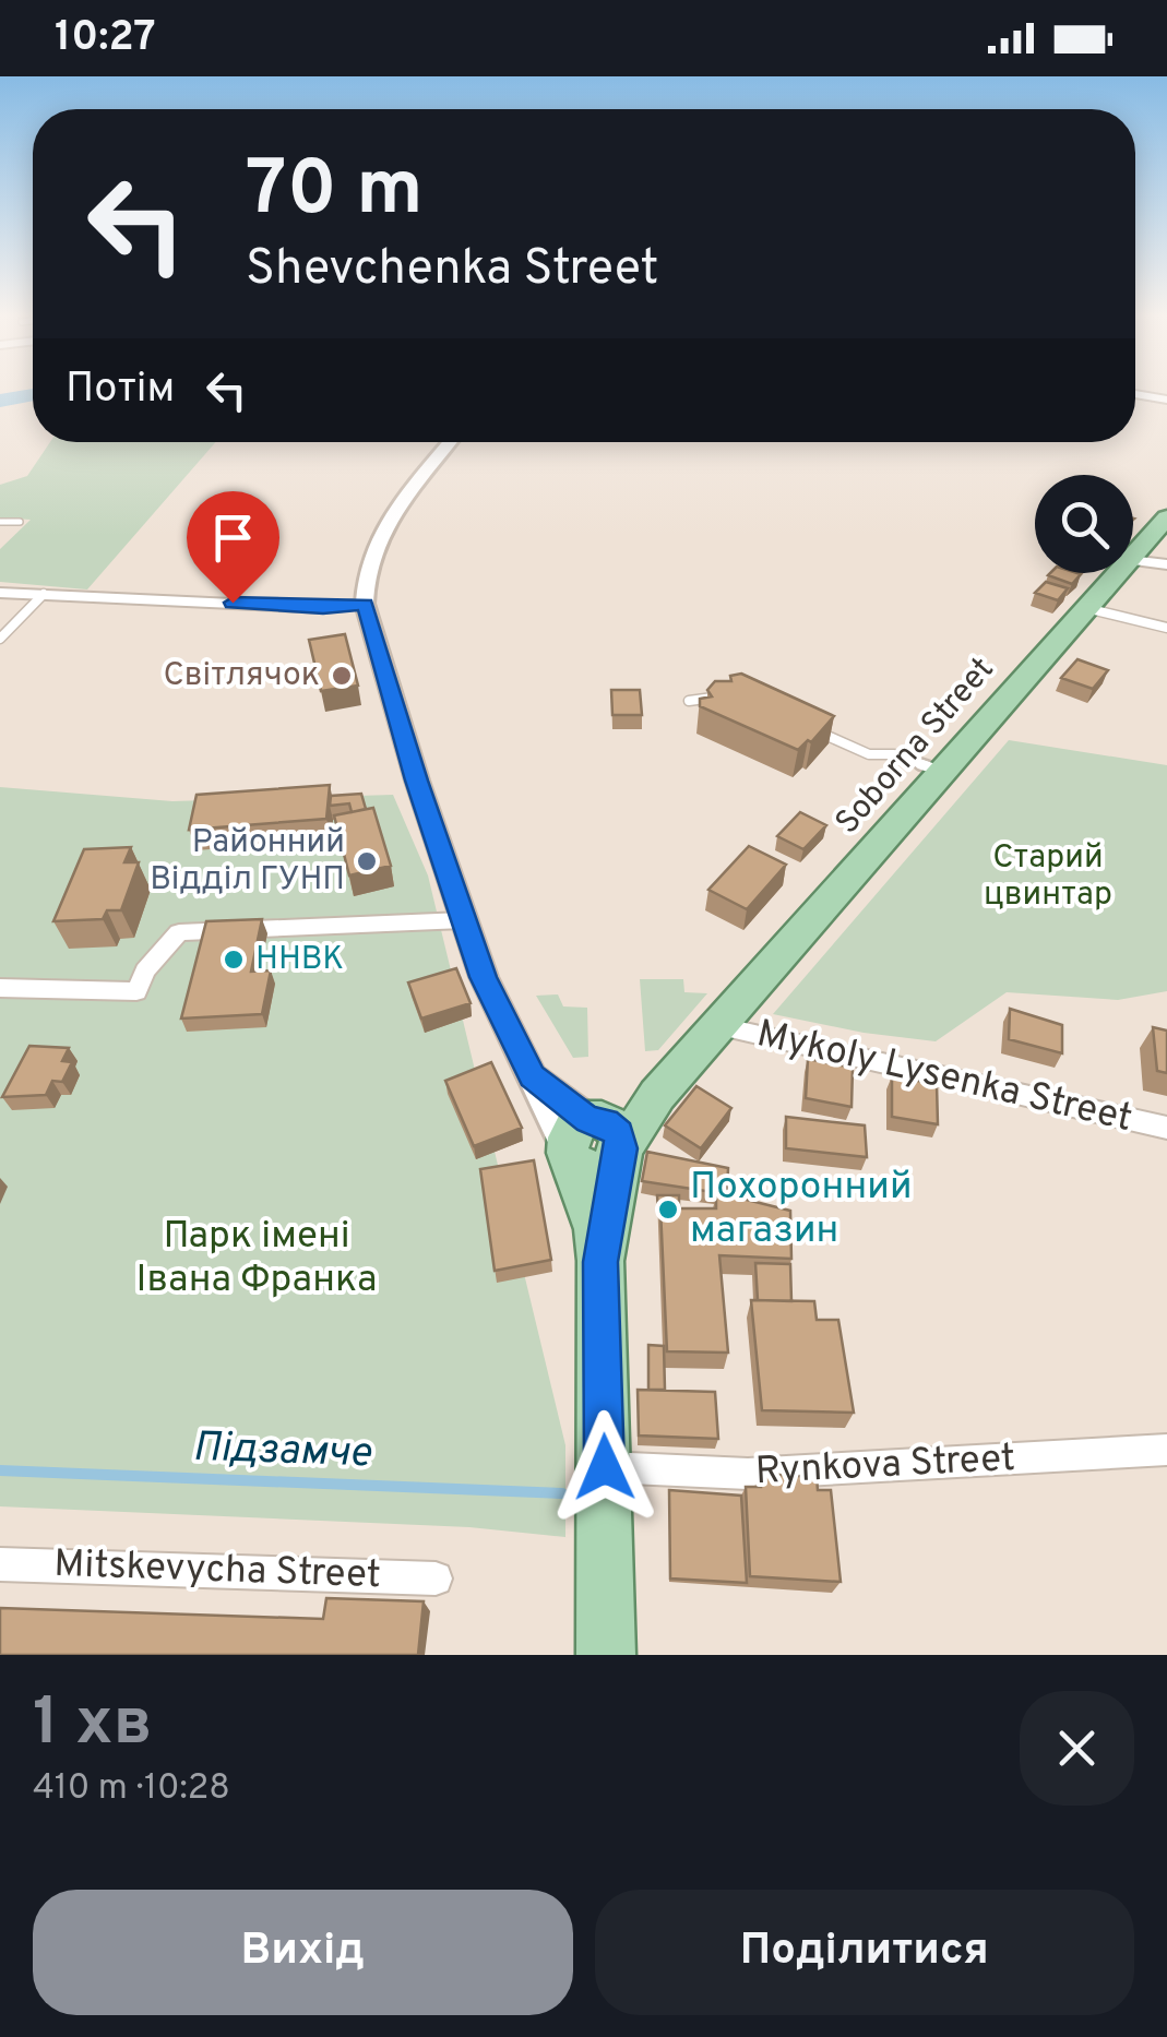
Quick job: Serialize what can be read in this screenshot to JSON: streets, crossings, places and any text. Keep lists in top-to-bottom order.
{
  "streets": {
    "main road": ["Soborna Street"],
    "street": ["Mykoly Lysenka Street", "Rynkova Street", "Mitskevycha Street"]
  },
  "crossings": [
    ["Soborna Street", "Mykoly Lysenka Street"]
  ],
  "water": ["Підзамче"],
  "parks": ["Старий цвинтар", "Парк імені Івана Франка"],
  "places": [
    "Світлячок",
    "Районний Відділ ГУНП",
    "ННВК",
    "Похоронний магазин"
  ],
  "page": {
    "status": "10:27",
    "turn": ["70 m", "Shevchenka Street"],
    "then": "Потім",
    "heading": ["1 хв", "410 m · 10:28"],
    "buttons": ["Вихід", "Поділитися"]
  }
}
